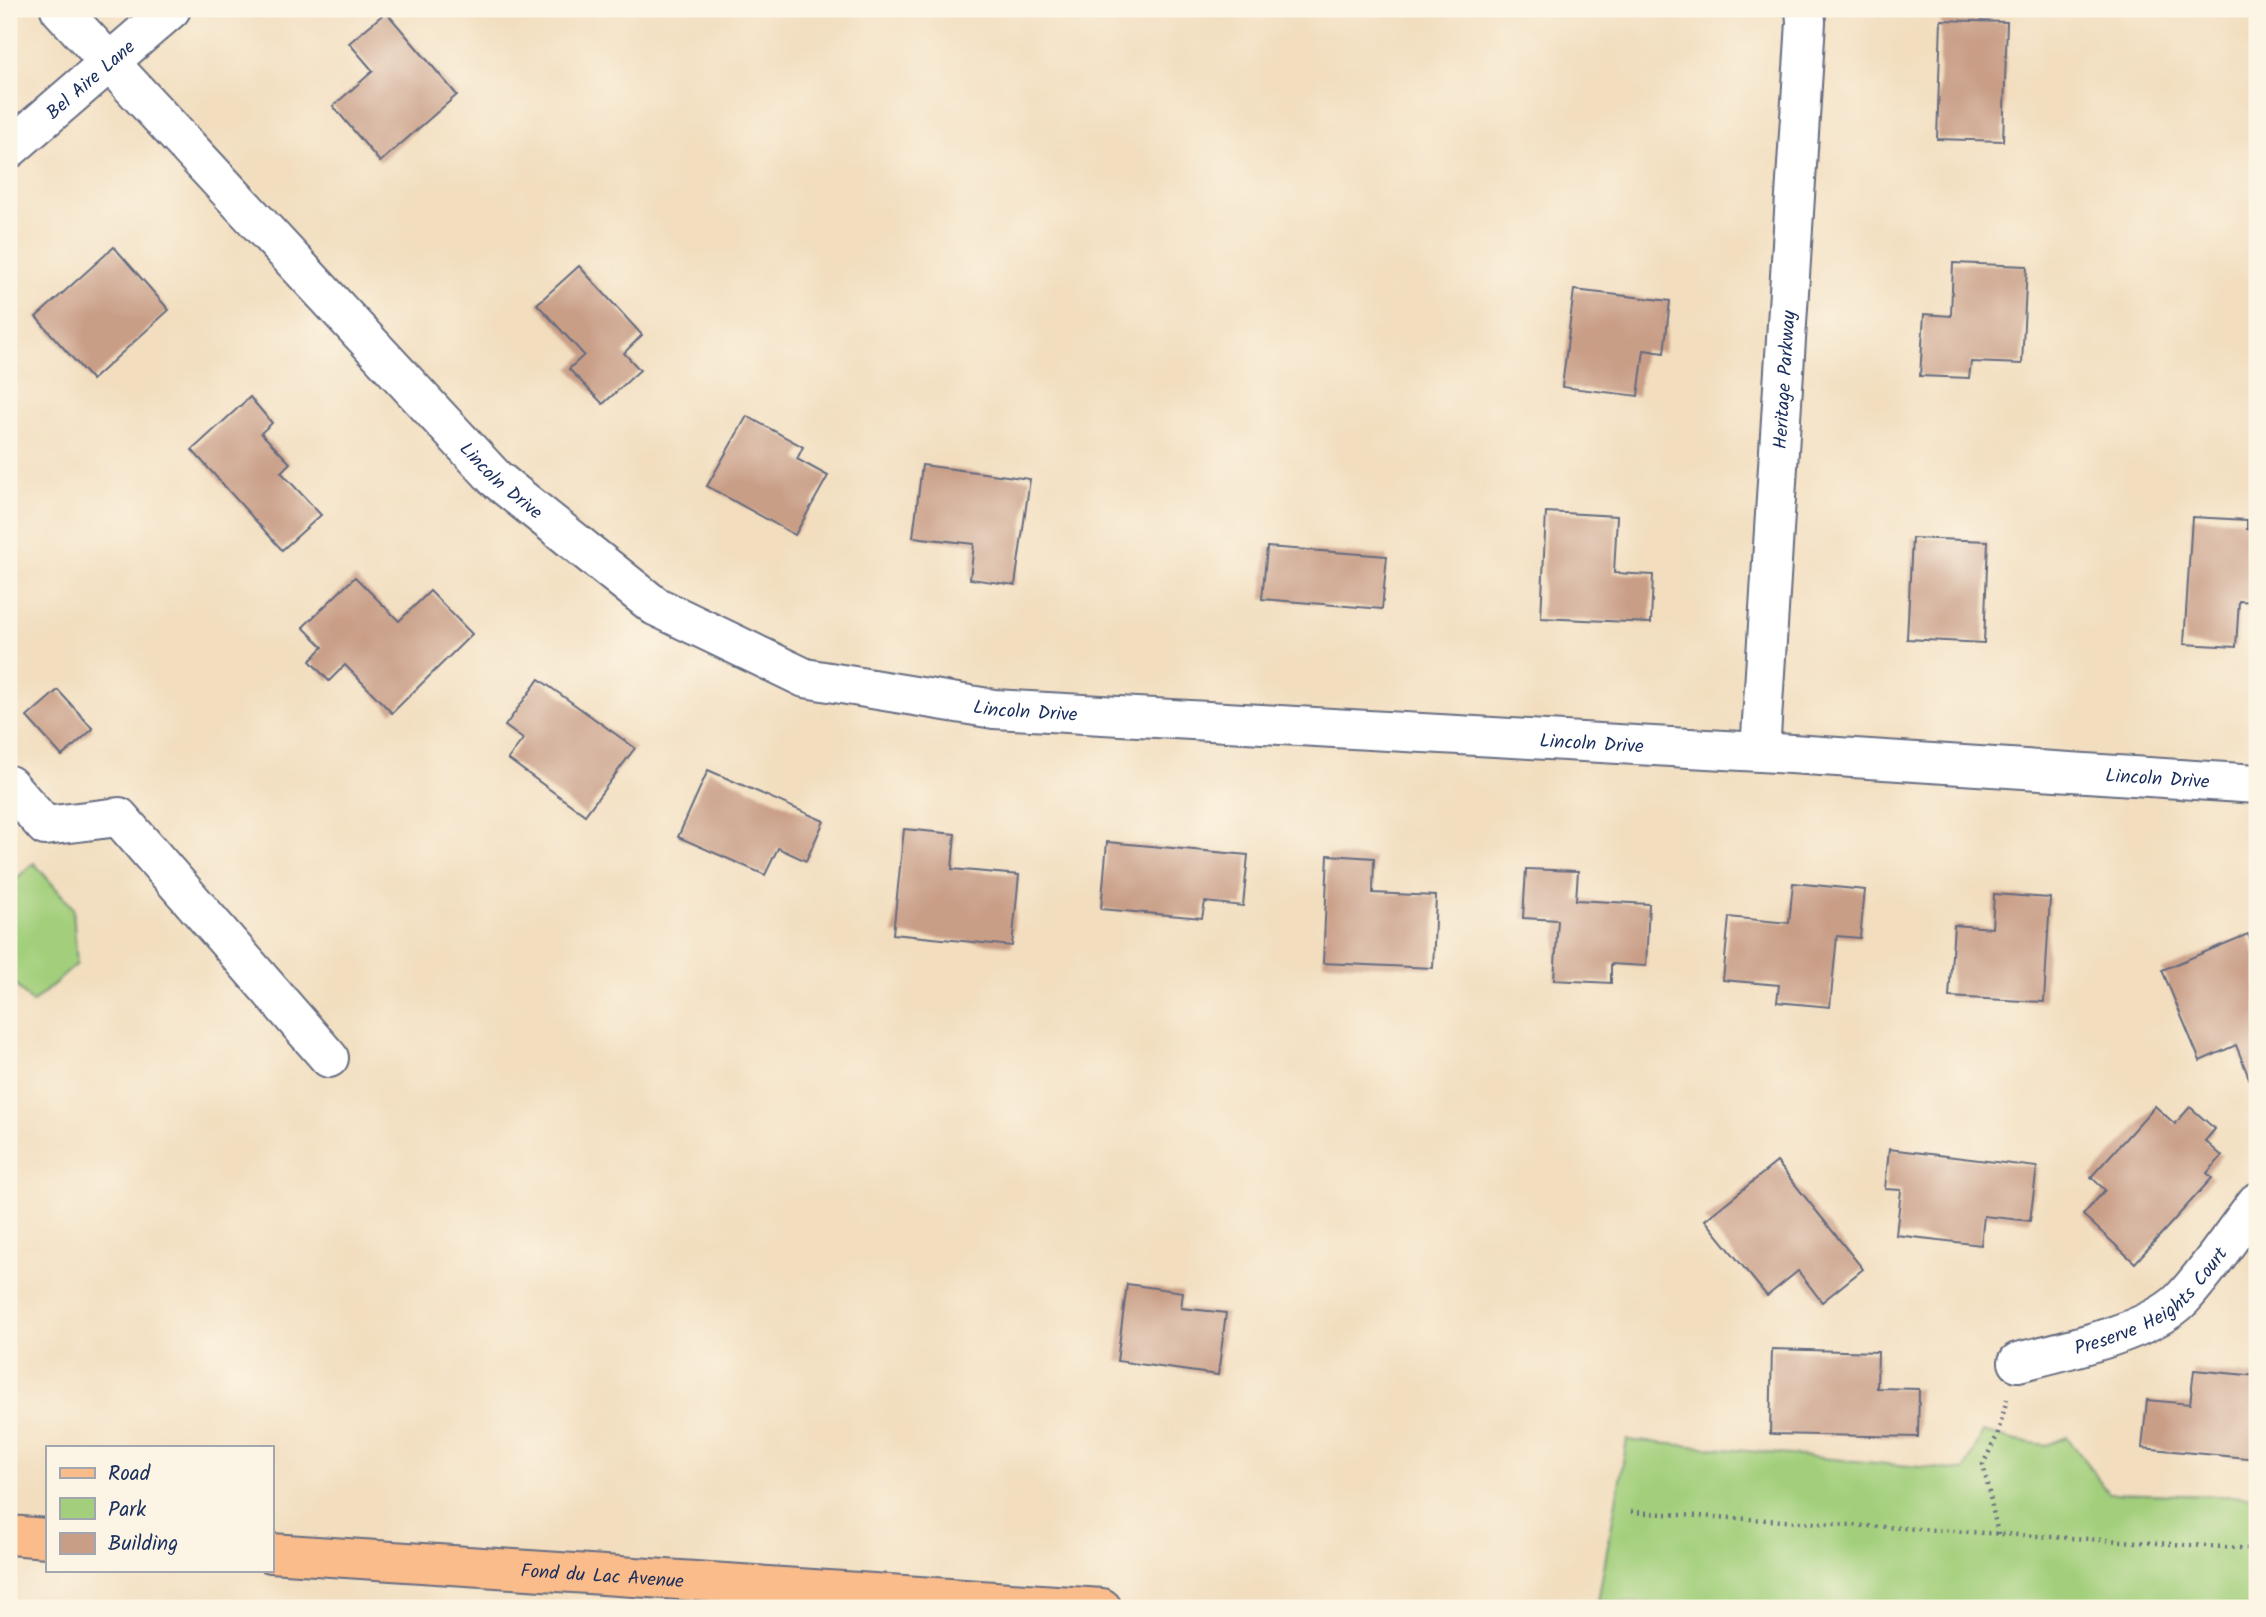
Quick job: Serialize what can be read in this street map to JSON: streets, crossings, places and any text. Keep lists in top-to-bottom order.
{
  "streets": {
    "main road": ["Fond du Lac Avenue"],
    "street": [
      "Bel Aire Lane",
      "Heritage Parkway",
      "Lincoln Drive",
      "Preserve Heights Court"
    ]
  },
  "crossings": [
    ["Bel Aire Lane", "Lincoln Drive"],
    ["Heritage Parkway", "Lincoln Drive"]
  ],
  "legend": ["Road", "Park", "Building"]
}
